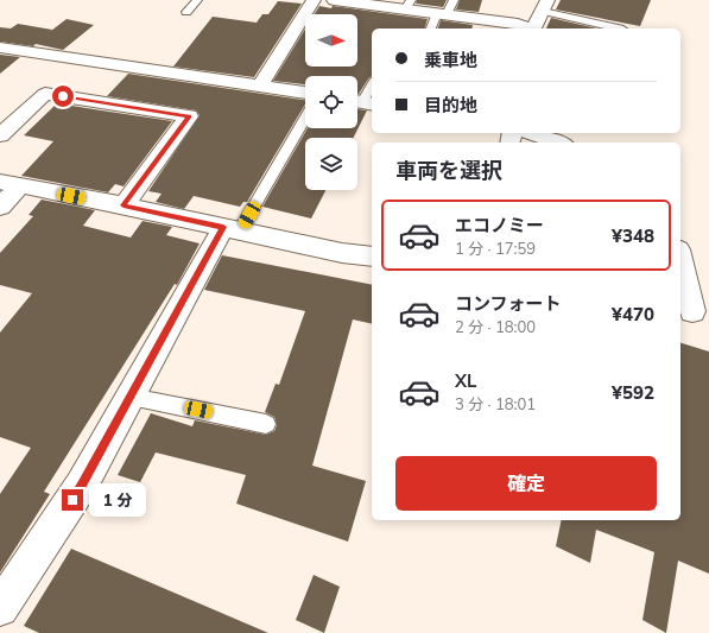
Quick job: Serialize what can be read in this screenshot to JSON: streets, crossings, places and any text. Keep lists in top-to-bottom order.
{
  "north": "right",
  "page": {
    "banner": ["乗車地", "目的地"],
    "heading": "車両を選択",
    "list": [
      {
        "name": "エコノミー",
        "note": "1 分 · 17:59",
        "value": "¥348"
      },
      {
        "name": "コンフォート",
        "note": "2 分 · 18:00",
        "value": "¥470"
      },
      {
        "name": "XL",
        "note": "3 分 · 18:01",
        "value": "¥592"
      }
    ],
    "buttons": "確定",
    "bubble": "1 分"
  }
}
